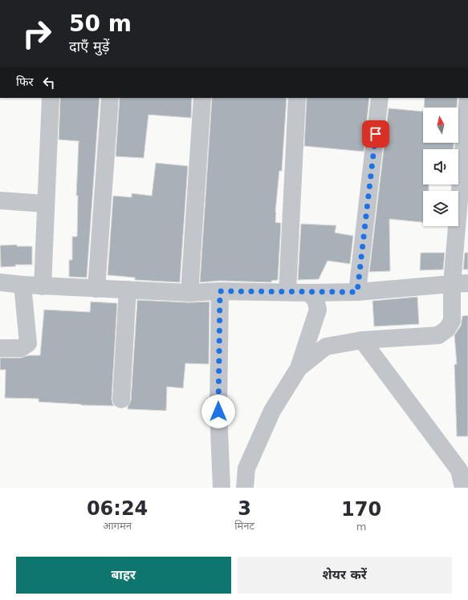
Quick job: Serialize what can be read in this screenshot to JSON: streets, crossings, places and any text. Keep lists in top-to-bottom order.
{
  "north": "top",
  "page": {
    "turn": ["50 m", "दाएँ मुड़ें"],
    "then": "फिर",
    "eta": [
      "06:24",
      "आगमन",
      "3",
      "मिनट",
      "170",
      "m"
    ],
    "buttons": ["बाहर", "शेयर करें"]
  }
}
